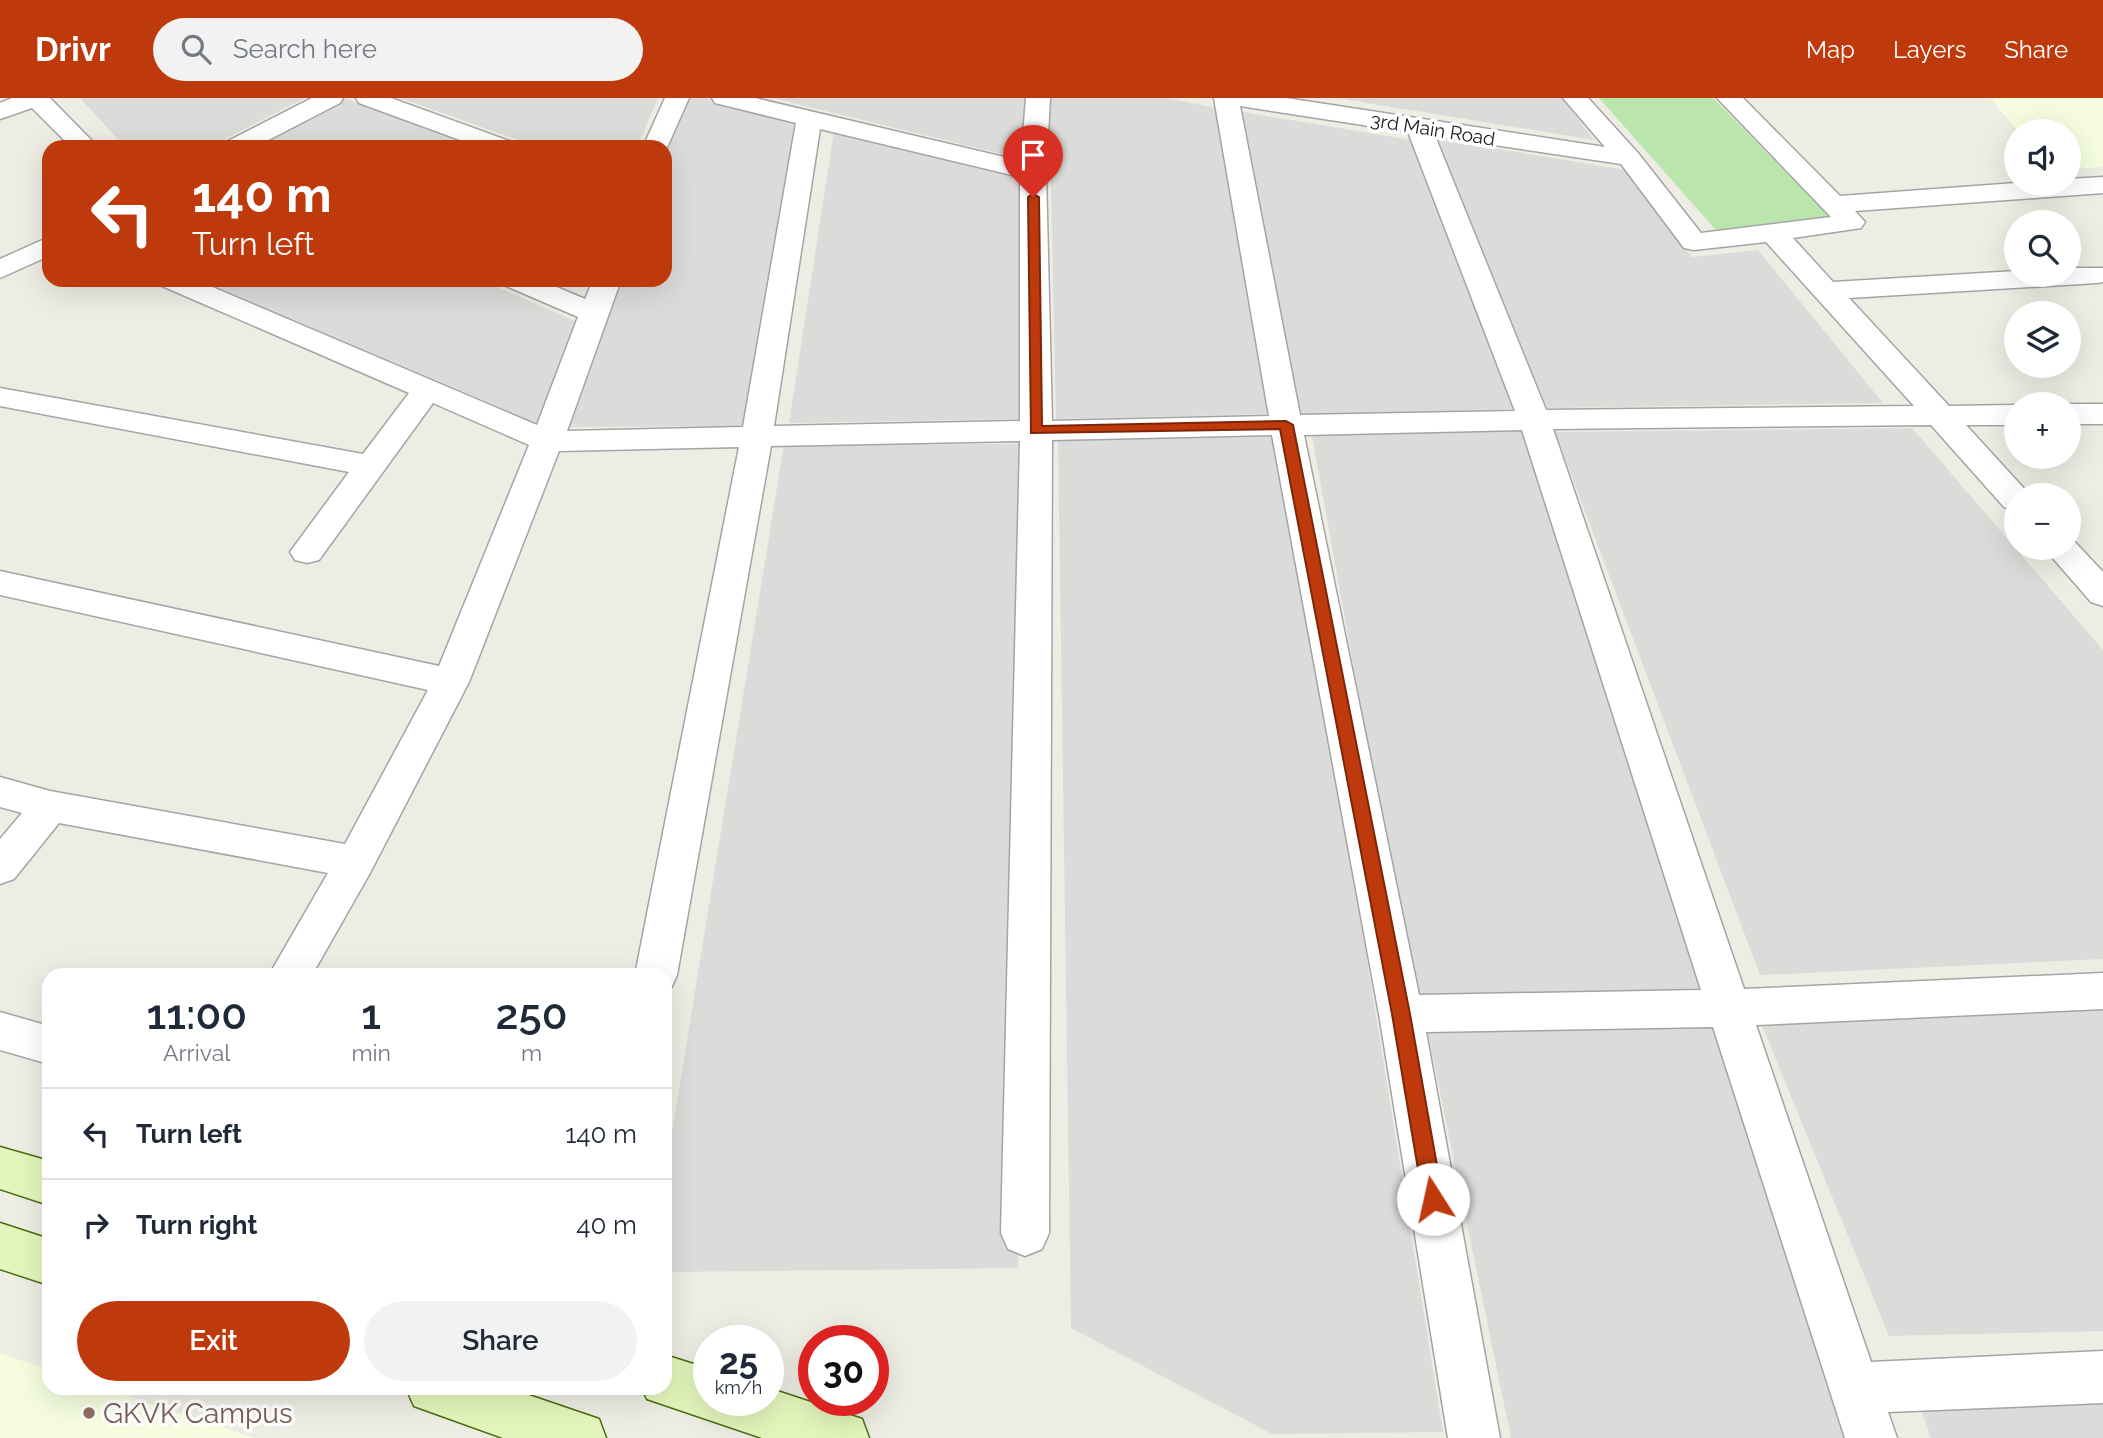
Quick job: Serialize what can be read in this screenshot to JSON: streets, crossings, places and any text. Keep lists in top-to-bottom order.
{
  "streets": {
    "street": ["3rd Main Road"]
  },
  "places": ["GKVK Campus"],
  "page": {
    "header": "Drivr",
    "search": "Search here",
    "nav": ["Map", "Layers", "Share"],
    "map_buttons": ["+", "−"],
    "turn": ["140 m", "Turn left"],
    "eta": [
      "11:00",
      "Arrival",
      "1",
      "min",
      "250",
      "m"
    ],
    "list": [
      {
        "name": "Turn left",
        "value": "140 m"
      },
      {
        "name": "Turn right",
        "value": "40 m"
      }
    ],
    "buttons": ["Exit", "Share"],
    "speed": "25 km/h",
    "limit": "30"
  }
}
